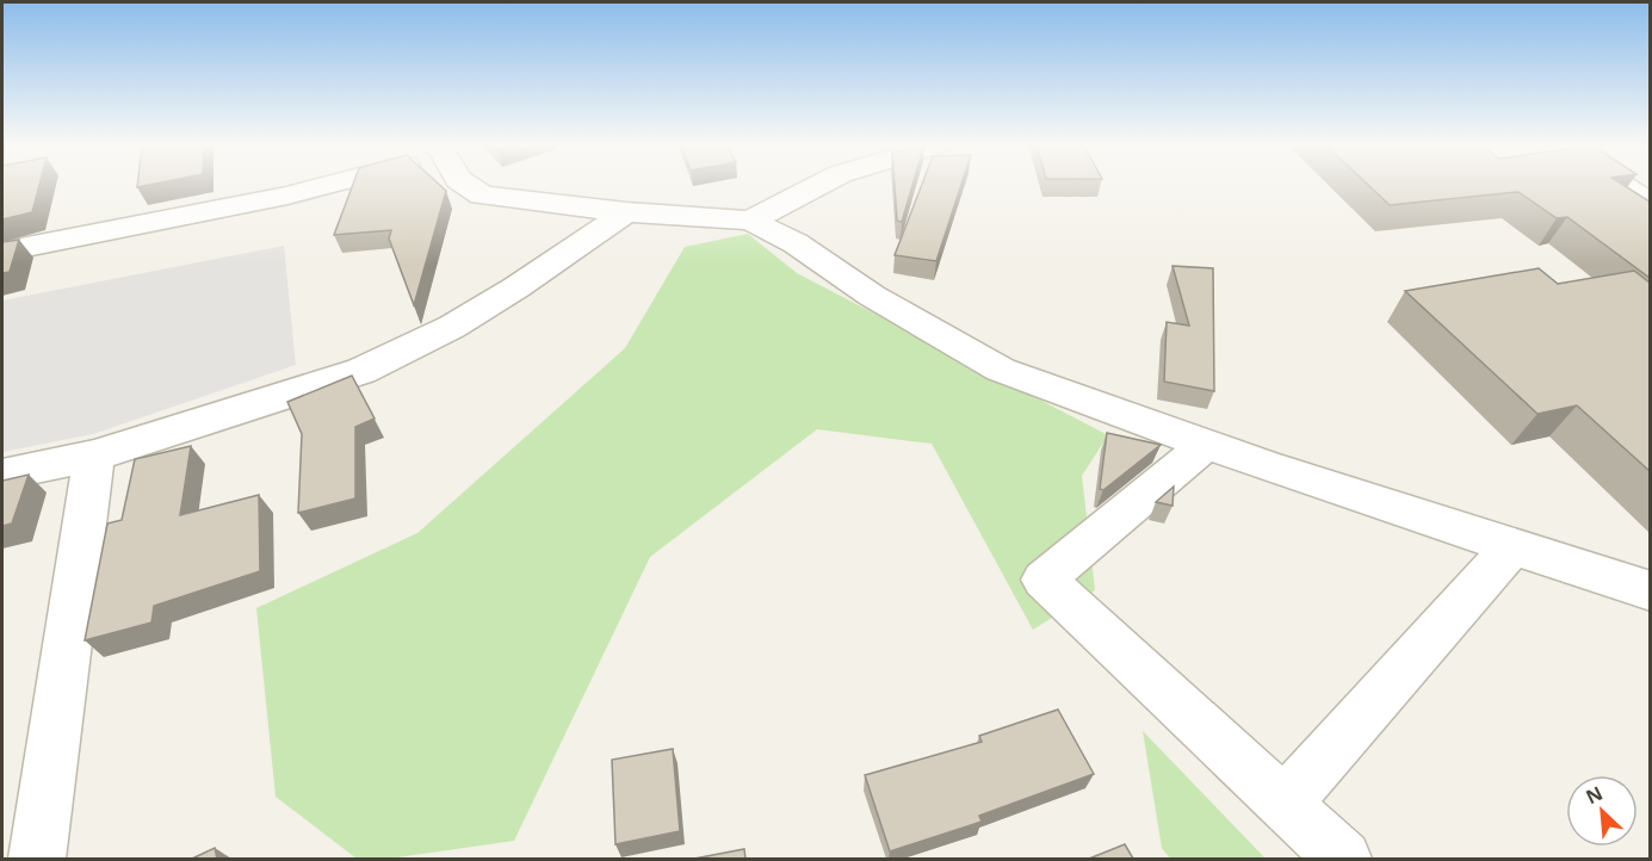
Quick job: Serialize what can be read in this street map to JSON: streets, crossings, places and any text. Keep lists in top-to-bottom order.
{
  "north": "top left"
}
